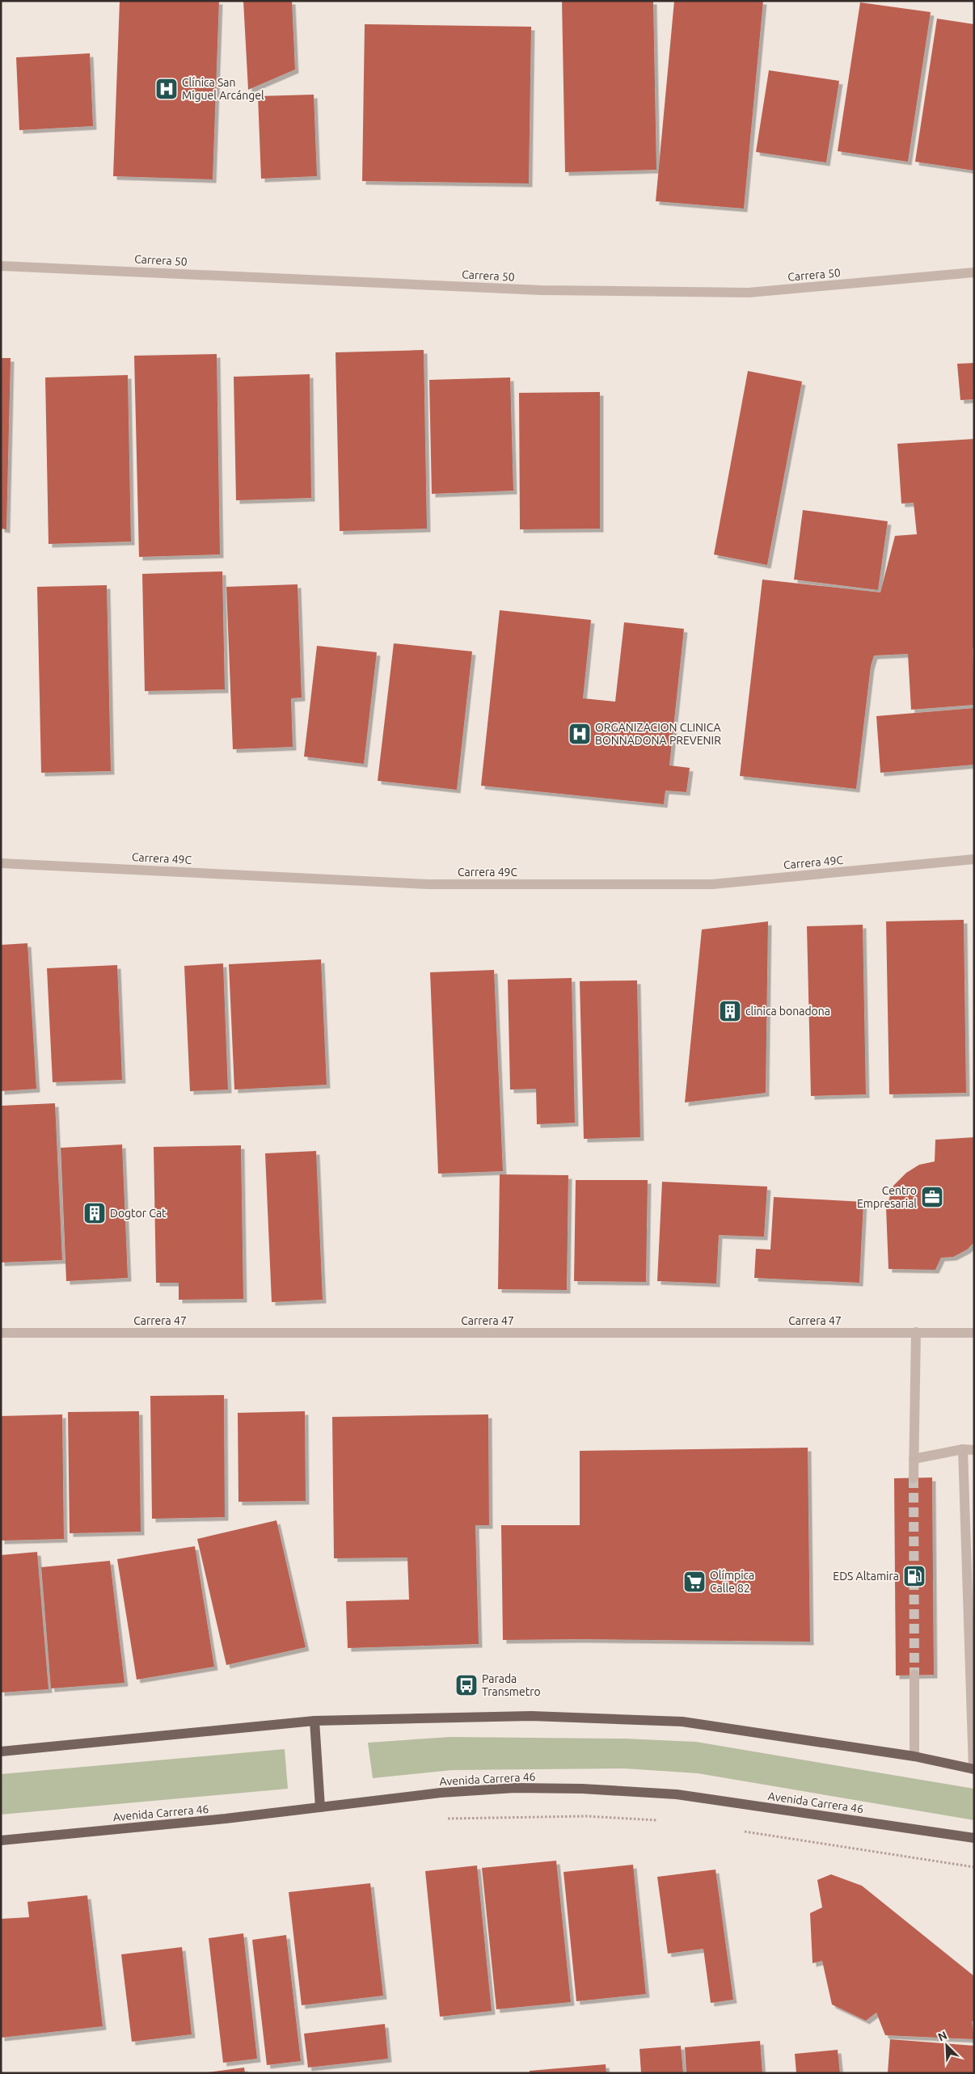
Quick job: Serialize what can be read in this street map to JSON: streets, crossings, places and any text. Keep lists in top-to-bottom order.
{
  "streets": {
    "main road": ["Avenida Carrera 46"],
    "street": ["Carrera 50", "Carrera 49C", "Carrera 47"]
  },
  "places": {
    "hospital": ["Clínica San Miguel Arcángel", "ORGANIZACION CLINICA BONNADONA PREVENIR"],
    "building": ["clinica bonadona", "Dogtor Cat"],
    "office": ["Centro Empresarial"],
    "fuel station": ["EDS Altamira"],
    "supermarket": ["Olímpica Calle 82"],
    "bus stop": ["Parada Transmetro"]
  },
  "north": "top left"
}
